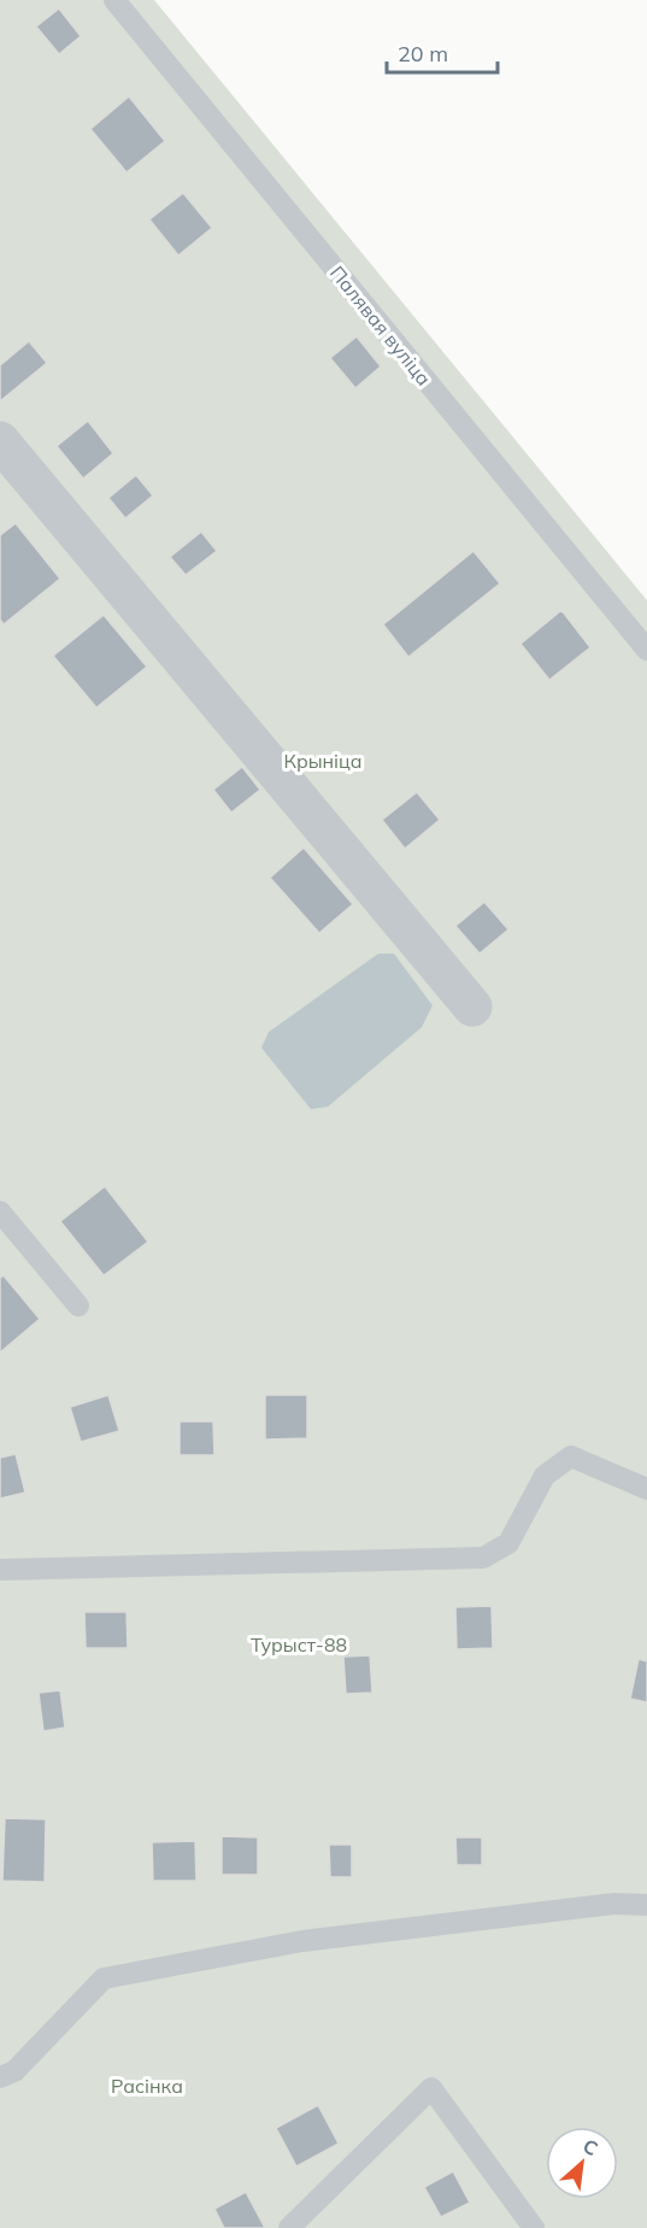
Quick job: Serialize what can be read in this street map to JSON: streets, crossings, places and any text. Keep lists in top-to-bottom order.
{
  "streets": {
    "lane": ["Палявая вуліца"]
  },
  "parks": ["Крыніца", "Турыст-88", "Расінка"],
  "scale_bar": "20 m",
  "north": "top right"
}
